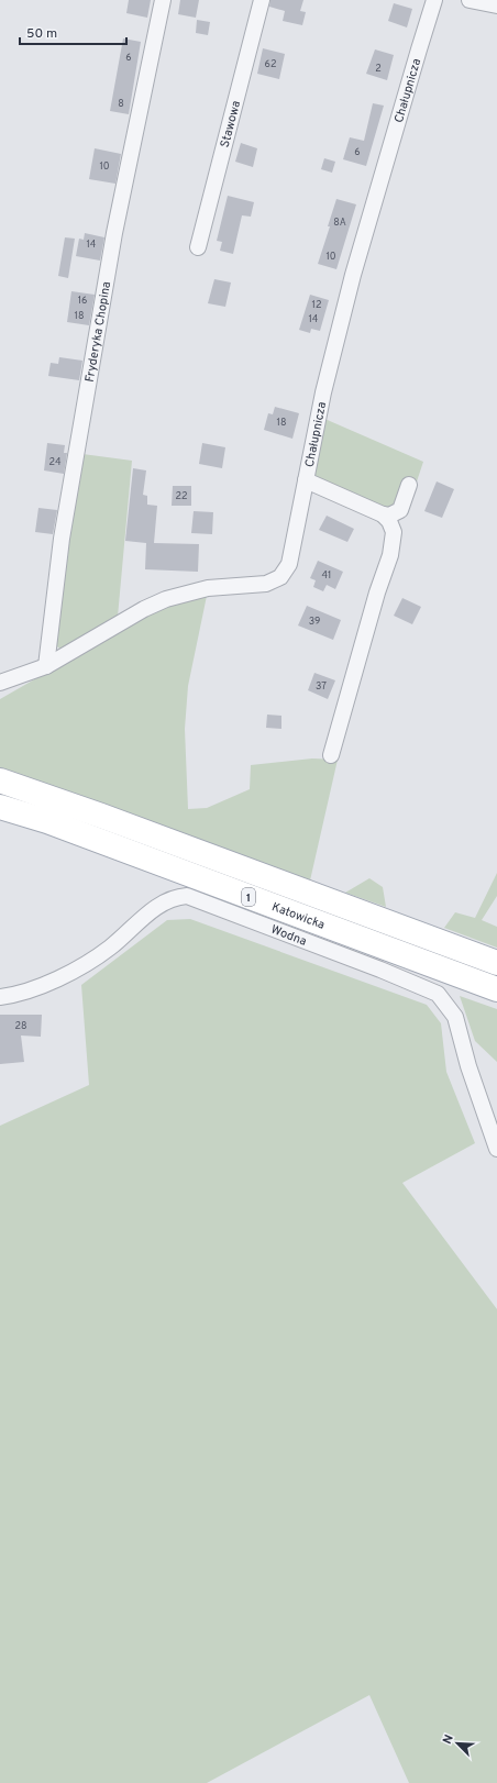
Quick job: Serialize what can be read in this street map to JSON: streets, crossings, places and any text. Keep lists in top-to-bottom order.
{
  "streets": {
    "main road": ["1", "Katowicka"],
    "street": [
      "Chałupnicza",
      "Stawowa",
      "Fryderyka Chopina",
      "Wodna"
    ]
  },
  "crossings": [
    ["Chałupnicza", "Fryderyka Chopina"]
  ],
  "house_numbers": [
    "6",
    "62",
    "2",
    "8",
    "6",
    "10",
    "8A",
    "14",
    "10",
    "16",
    "12",
    "18",
    "14",
    "18",
    "24",
    "22",
    "41",
    "39",
    "37",
    "28"
  ],
  "scale_bar": "50 m",
  "north": "top left"
}
